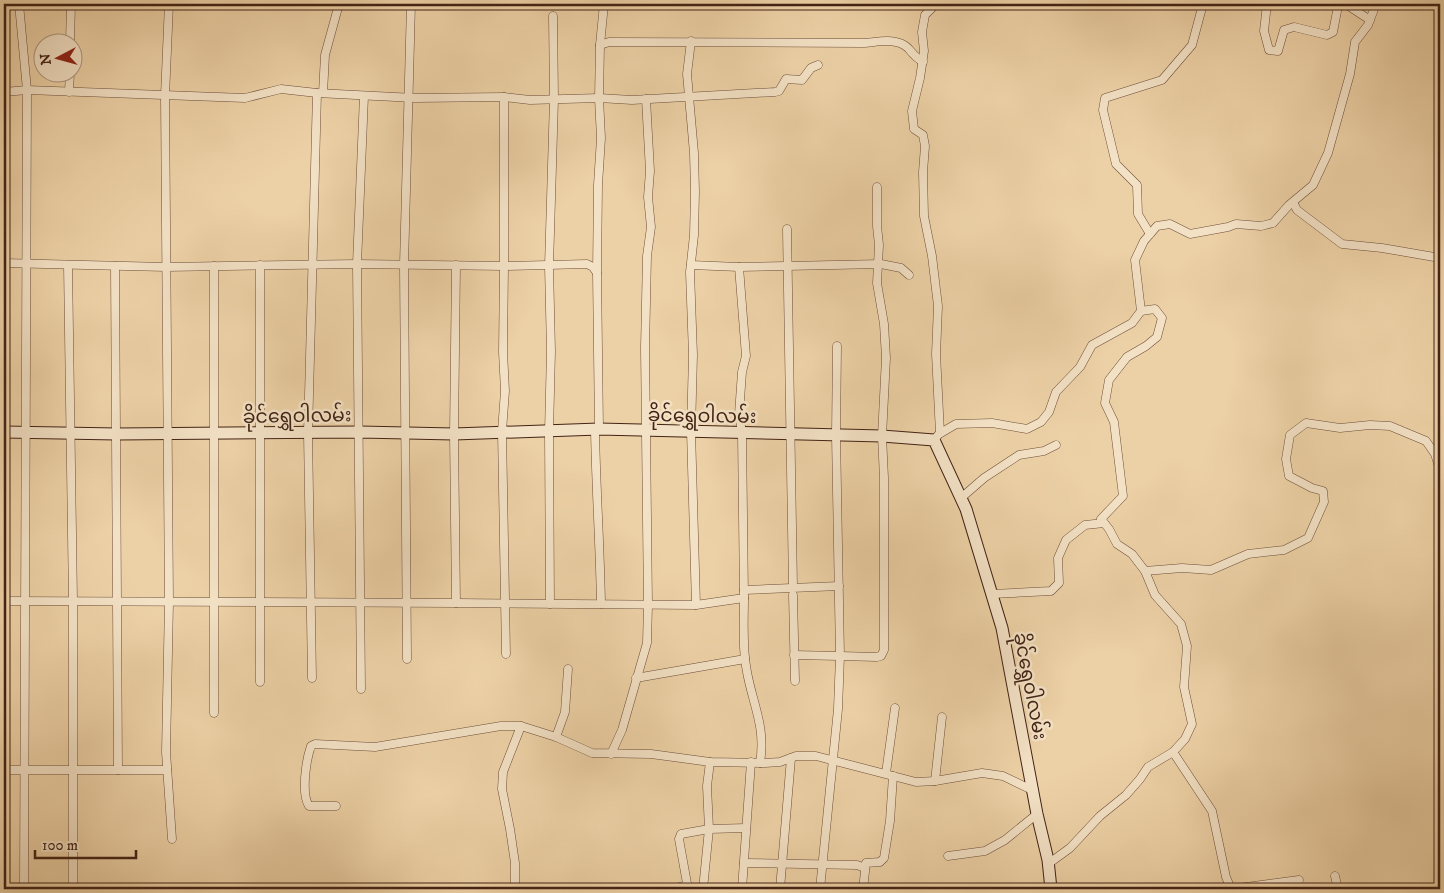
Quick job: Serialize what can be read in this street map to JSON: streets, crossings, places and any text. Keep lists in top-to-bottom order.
{
  "streets": {
    "street": ["ခိုင်ရွှေဝါလမ်း"]
  },
  "scale_bar": "100 m",
  "north": "left"
}
